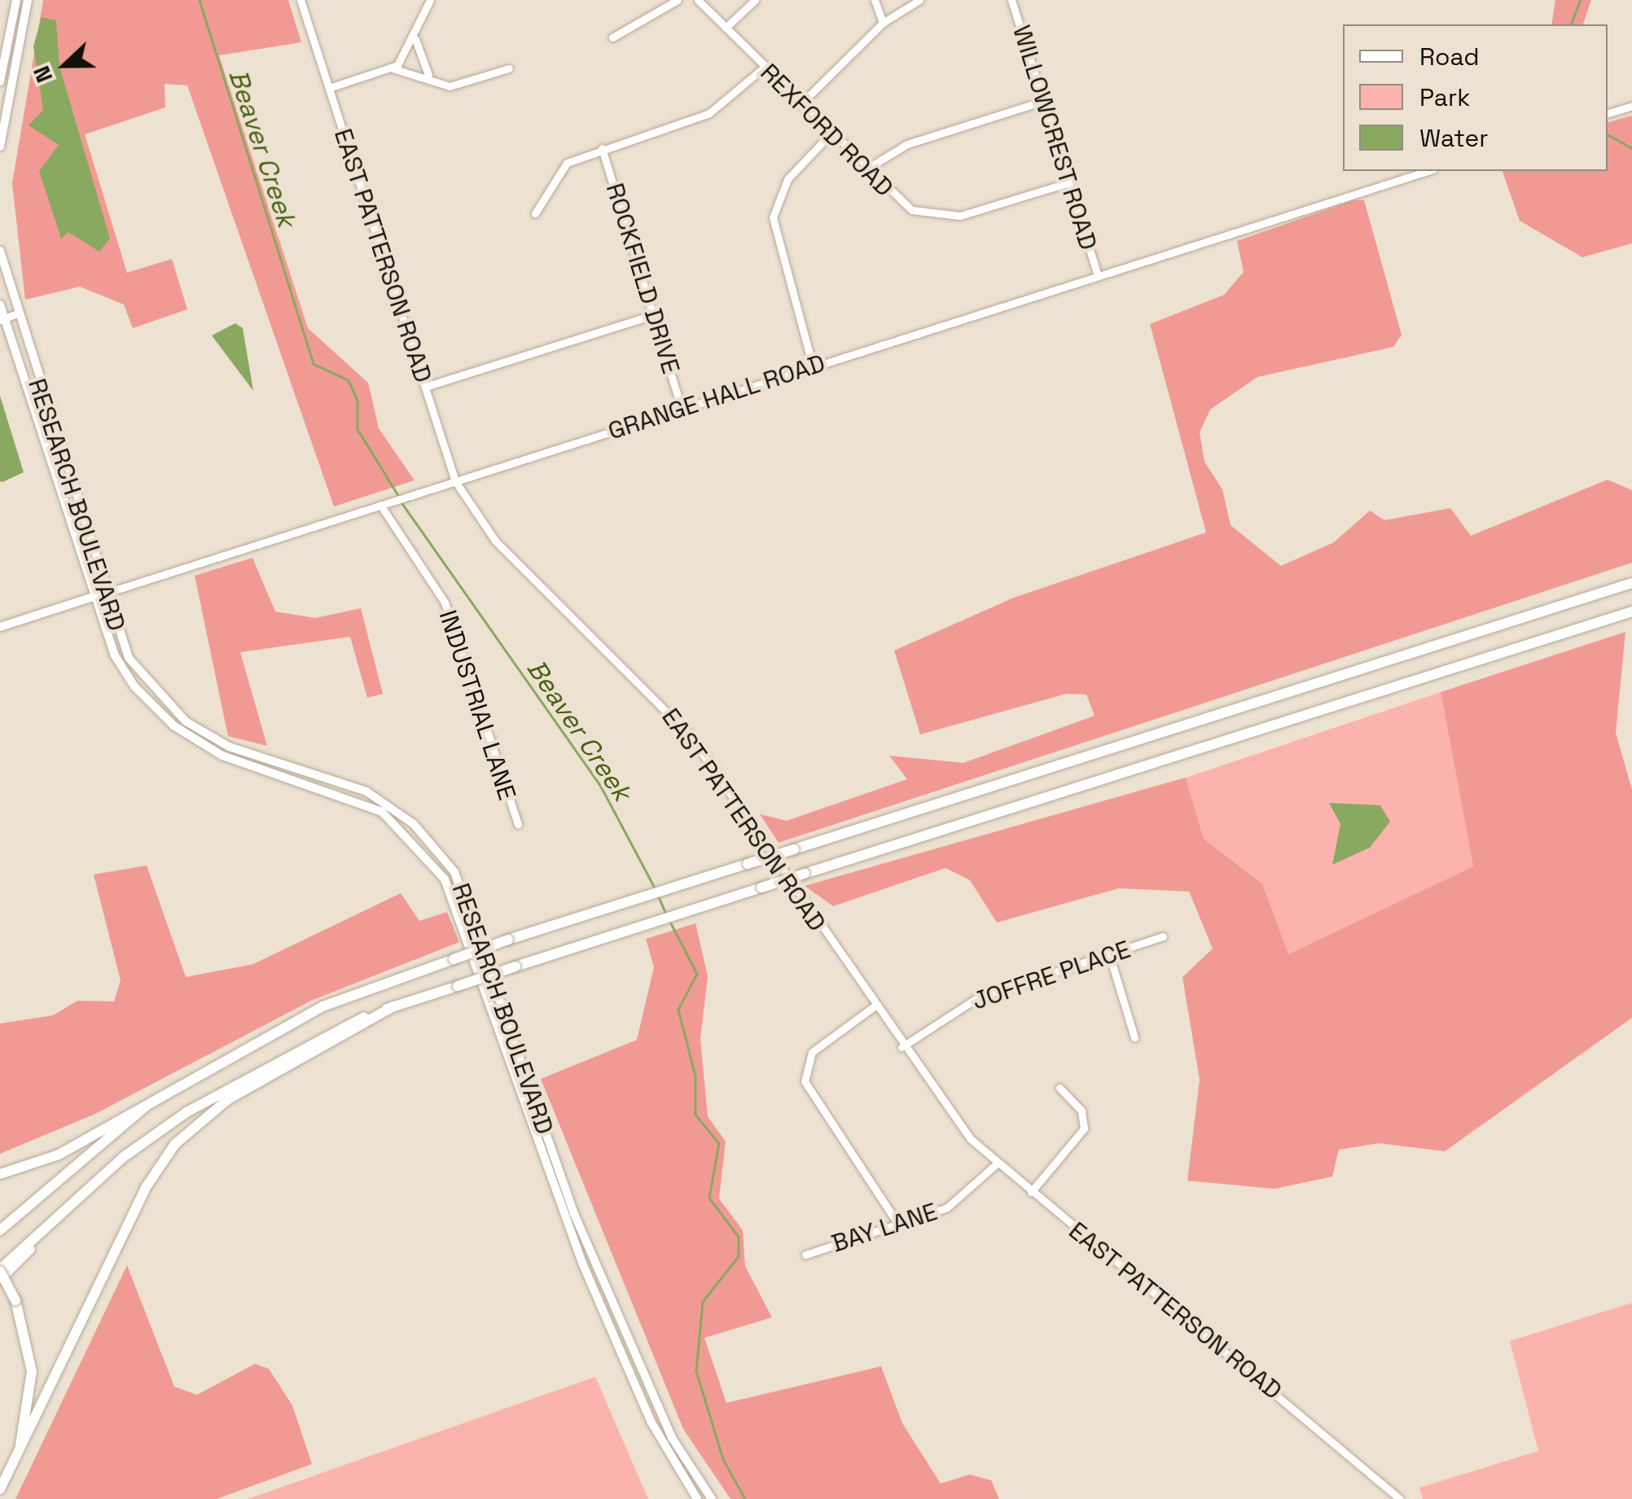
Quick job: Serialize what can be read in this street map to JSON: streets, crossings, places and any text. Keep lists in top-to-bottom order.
{
  "streets": {
    "main road": ["GRANGE HALL ROAD", "RESEARCH BOULEVARD"],
    "street": [
      "REXFORD ROAD",
      "WILLOWCREST ROAD",
      "EAST PATTERSON ROAD",
      "ROCKFIELD DRIVE",
      "INDUSTRIAL LANE",
      "JOFFRE PLACE",
      "BAY LANE"
    ]
  },
  "crossings": [
    ["REXFORD ROAD", "WILLOWCREST ROAD"],
    ["WILLOWCREST ROAD", "GRANGE HALL ROAD"],
    ["EAST PATTERSON ROAD", "GRANGE HALL ROAD"],
    ["EAST PATTERSON ROAD", "JOFFRE PLACE"],
    ["EAST PATTERSON ROAD", "BAY LANE"],
    ["ROCKFIELD DRIVE", "GRANGE HALL ROAD"],
    ["GRANGE HALL ROAD", "RESEARCH BOULEVARD"],
    ["GRANGE HALL ROAD", "INDUSTRIAL LANE"]
  ],
  "water": ["Beaver Creek"],
  "legend": ["Road", "Park", "Water"],
  "north": "left"
}
